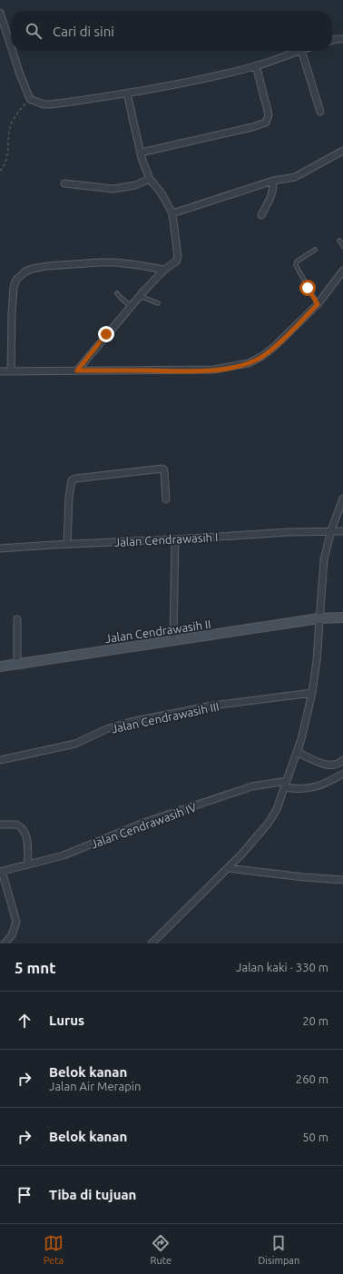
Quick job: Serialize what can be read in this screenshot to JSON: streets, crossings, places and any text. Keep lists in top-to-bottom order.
{
  "streets": {
    "street": [
      "Jalan Cendrawasih I",
      "Jalan Cendrawasih II",
      "Jalan Cendrawasih III",
      "Jalan Cendrawasih IV"
    ]
  },
  "page": {
    "search": "Cari di sini",
    "heading": ["5 mnt", "Jalan kaki · 330 m"],
    "list": [
      ["Lurus", "20 m"],
      ["Belok kanan", "Jalan Air Merapin", "260 m"],
      ["Belok kanan", "50 m"],
      "Tiba di tujuan"
    ],
    "nav": ["Peta", "Rute", "Disimpan"]
  }
}
